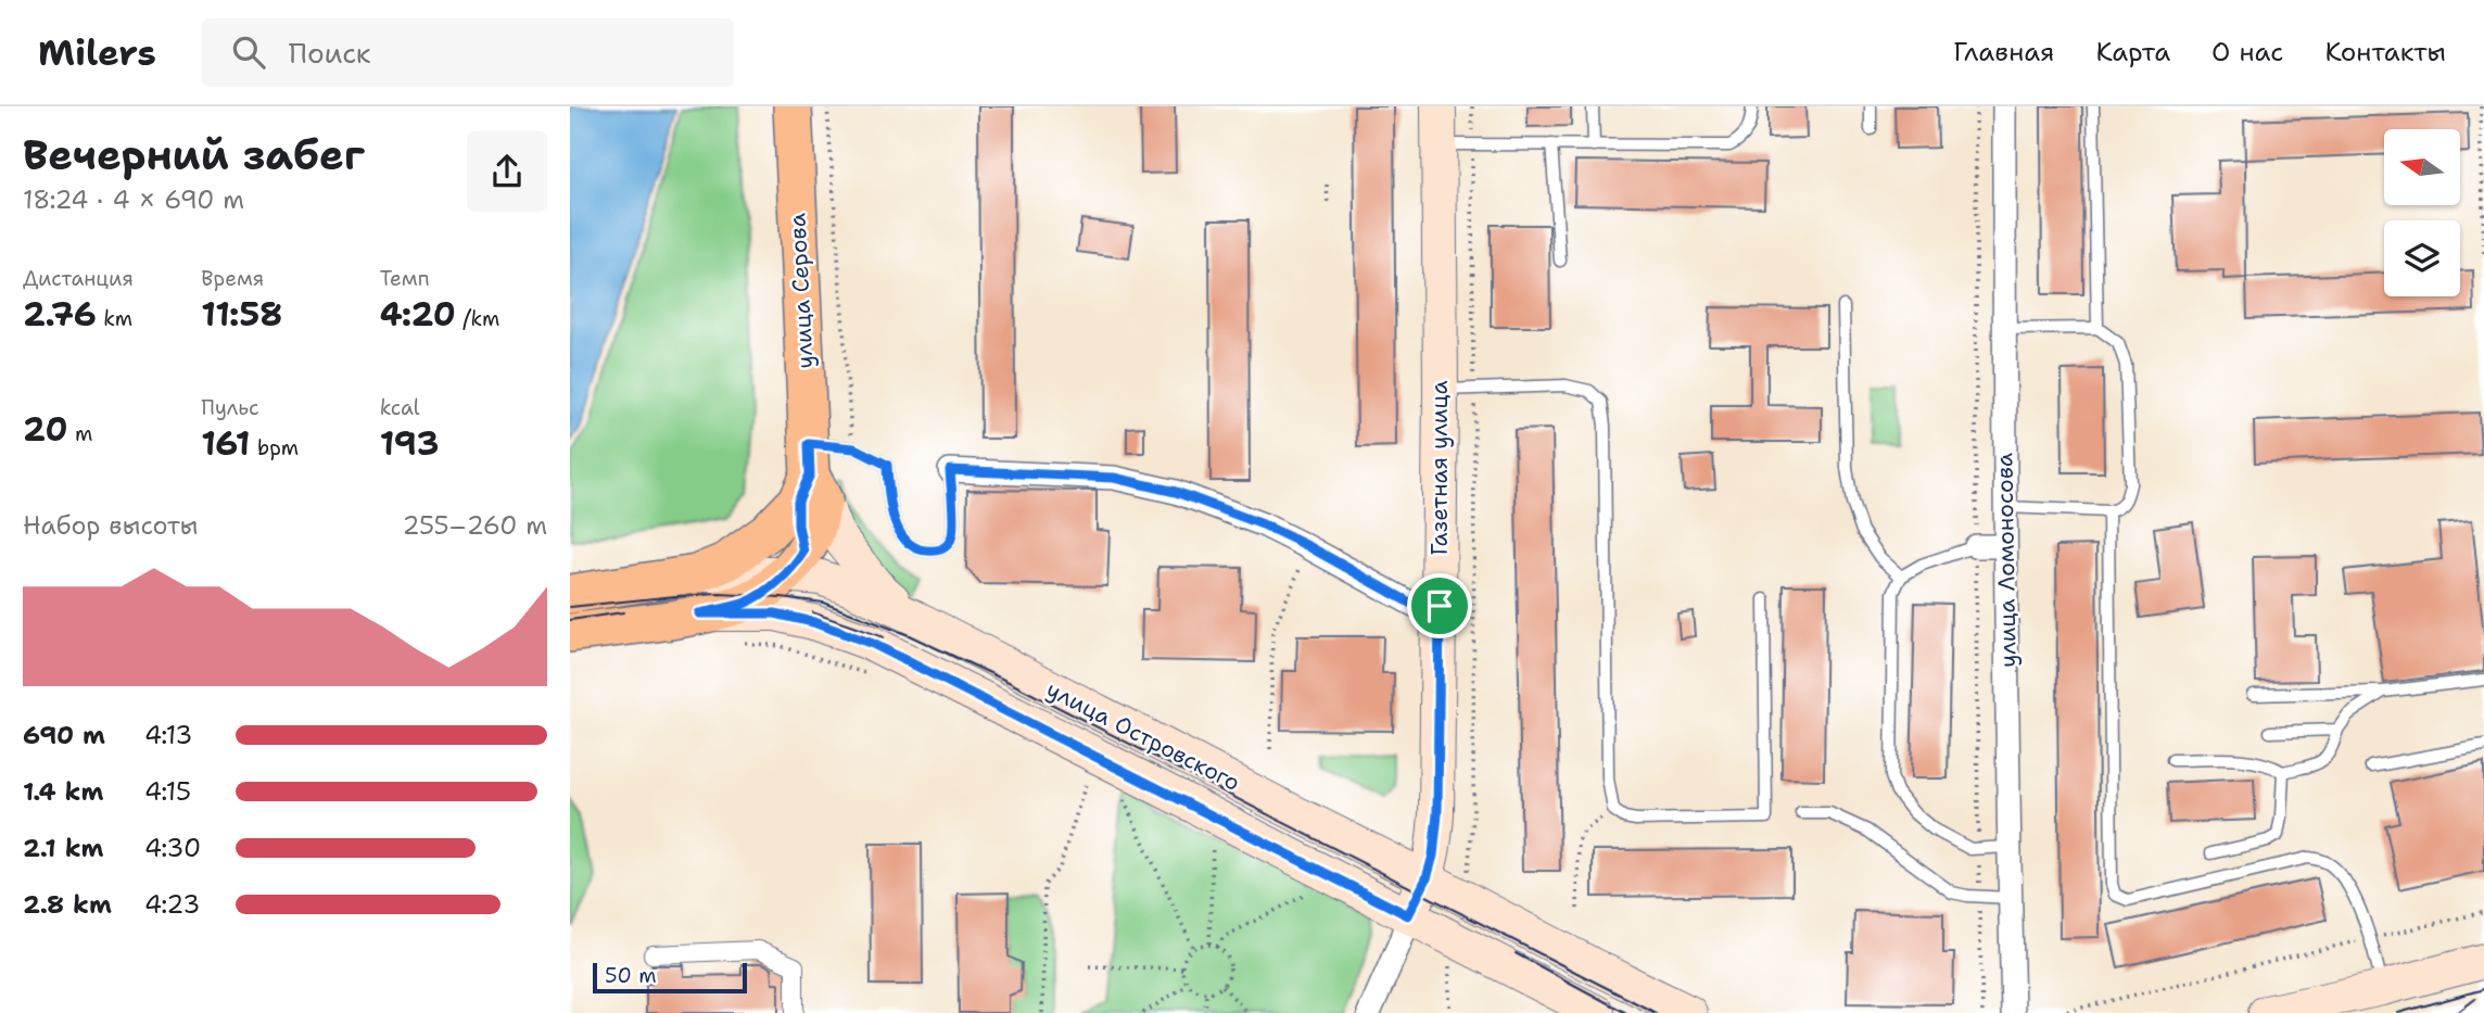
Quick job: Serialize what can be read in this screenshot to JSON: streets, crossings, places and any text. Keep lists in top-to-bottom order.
{
  "streets": {
    "main road": ["улица Серова", "Газетная улица", "улица Островского"],
    "street": ["улица Ломоносова"]
  },
  "crossings": [
    ["улица Серова", "улица Островского"],
    ["Газетная улица", "улица Островского"]
  ],
  "scale_bar": "50 m",
  "north": "left",
  "page": {
    "header": "Milers",
    "search": "Поиск",
    "nav": [
      "Главная",
      "Карта",
      "О нас",
      "Контакты"
    ],
    "heading": ["Вечерний забег", "18:24 · 4 × 690 m"],
    "stats": [
      ["Дистанция", "2.76 km"],
      ["Время", "11:58"],
      ["Темп", "4:20 /km"],
      ["20 m"],
      ["Пульс", "161 bpm"],
      ["kcal", "193"]
    ],
    "chart": ["Набор высоты", "255–260 m"],
    "list": [
      {
        "name": "690 m",
        "note": "4:13"
      },
      {
        "name": "1.4 km",
        "note": "4:15"
      },
      {
        "name": "2.1 km",
        "note": "4:30"
      },
      {
        "name": "2.8 km",
        "note": "4:23"
      }
    ],
    "scale": "50 m"
  }
}
